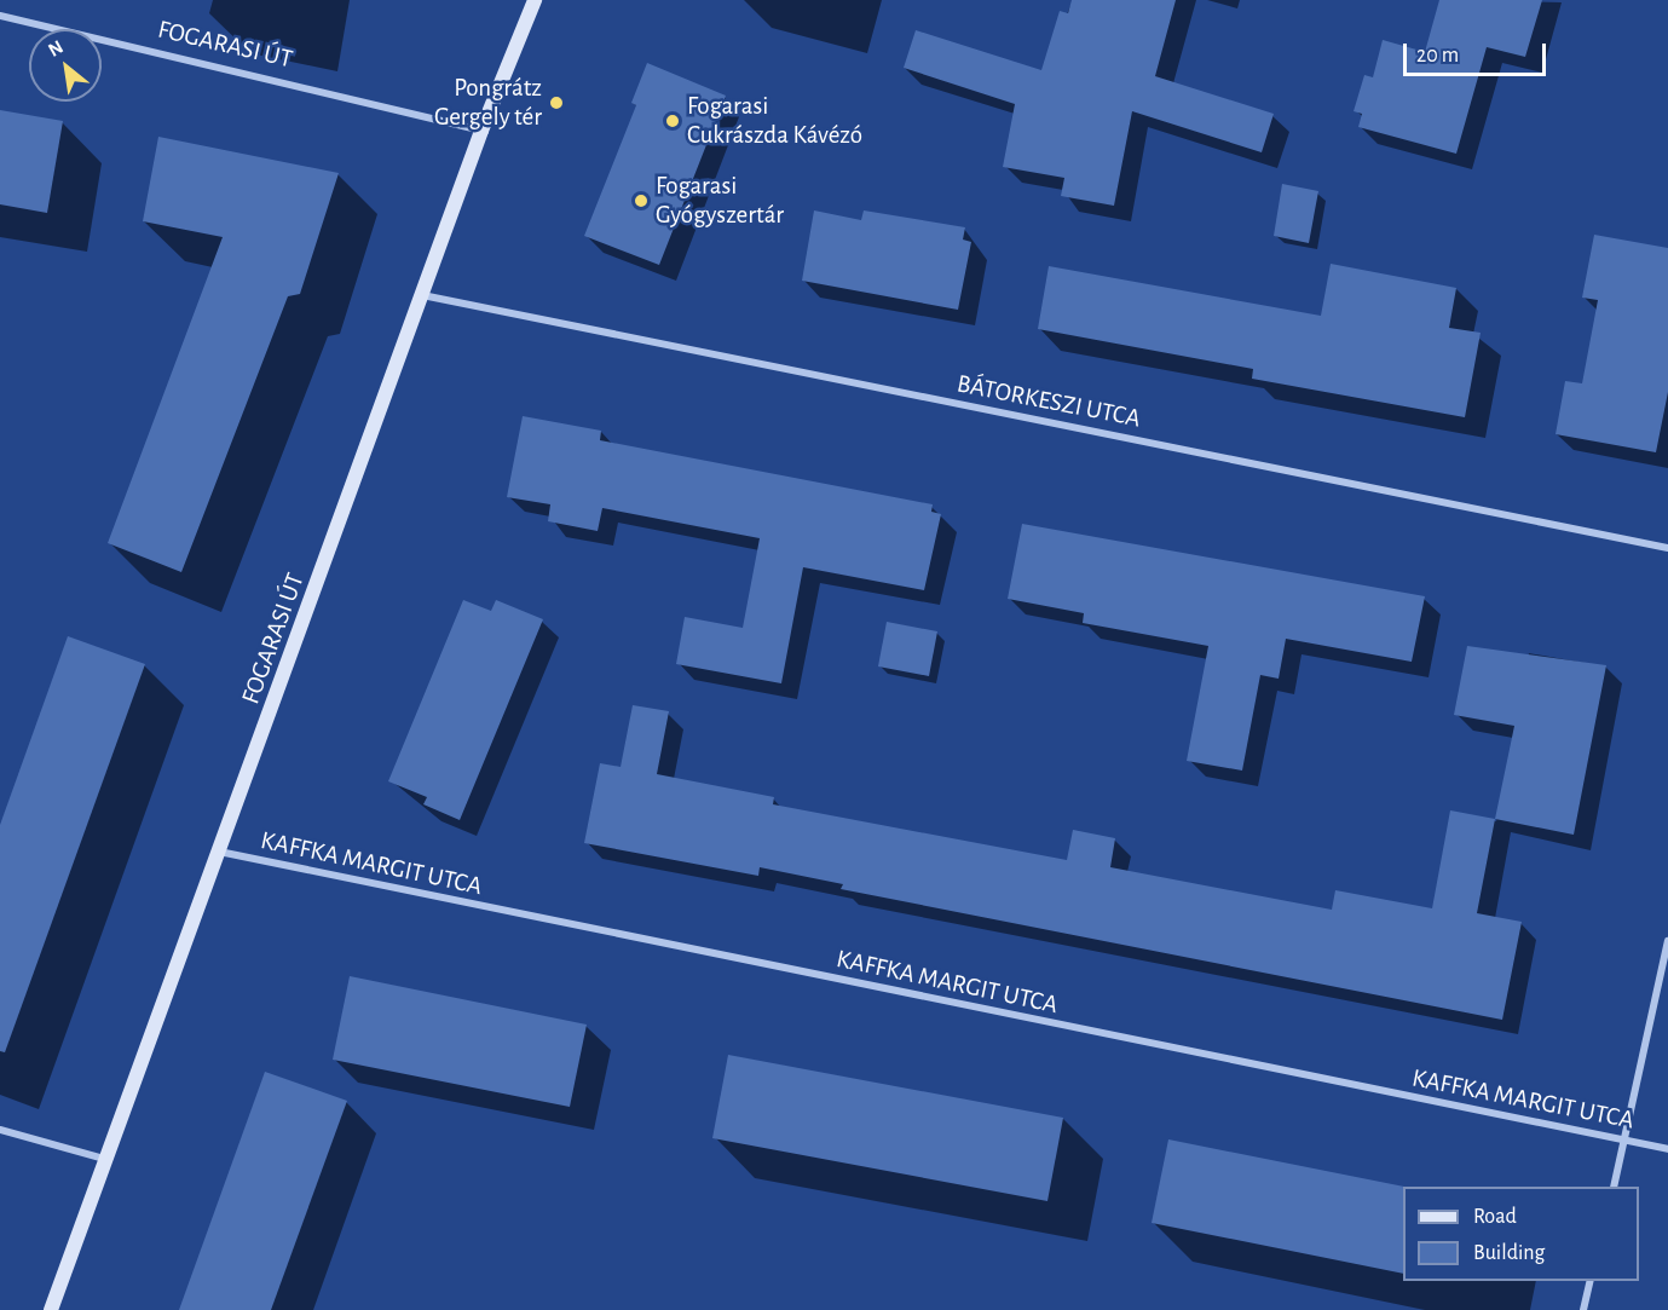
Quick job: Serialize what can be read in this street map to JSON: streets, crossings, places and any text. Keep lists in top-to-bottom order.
{
  "streets": {
    "main road": ["FOGARASI ÚT"],
    "street": ["BÁTORKESZI UTCA", "KAFFKA MARGIT UTCA"]
  },
  "crossings": [
    ["FOGARASI ÚT", "BÁTORKESZI UTCA"],
    ["FOGARASI ÚT", "KAFFKA MARGIT UTCA"]
  ],
  "places": ["Pongrátz Gergely tér", "Fogarasi Cukrászda Kávézó", "Fogarasi Gyógyszertár"],
  "legend": ["Road", "Building"],
  "scale_bar": "20 m",
  "north": "top left"
}
